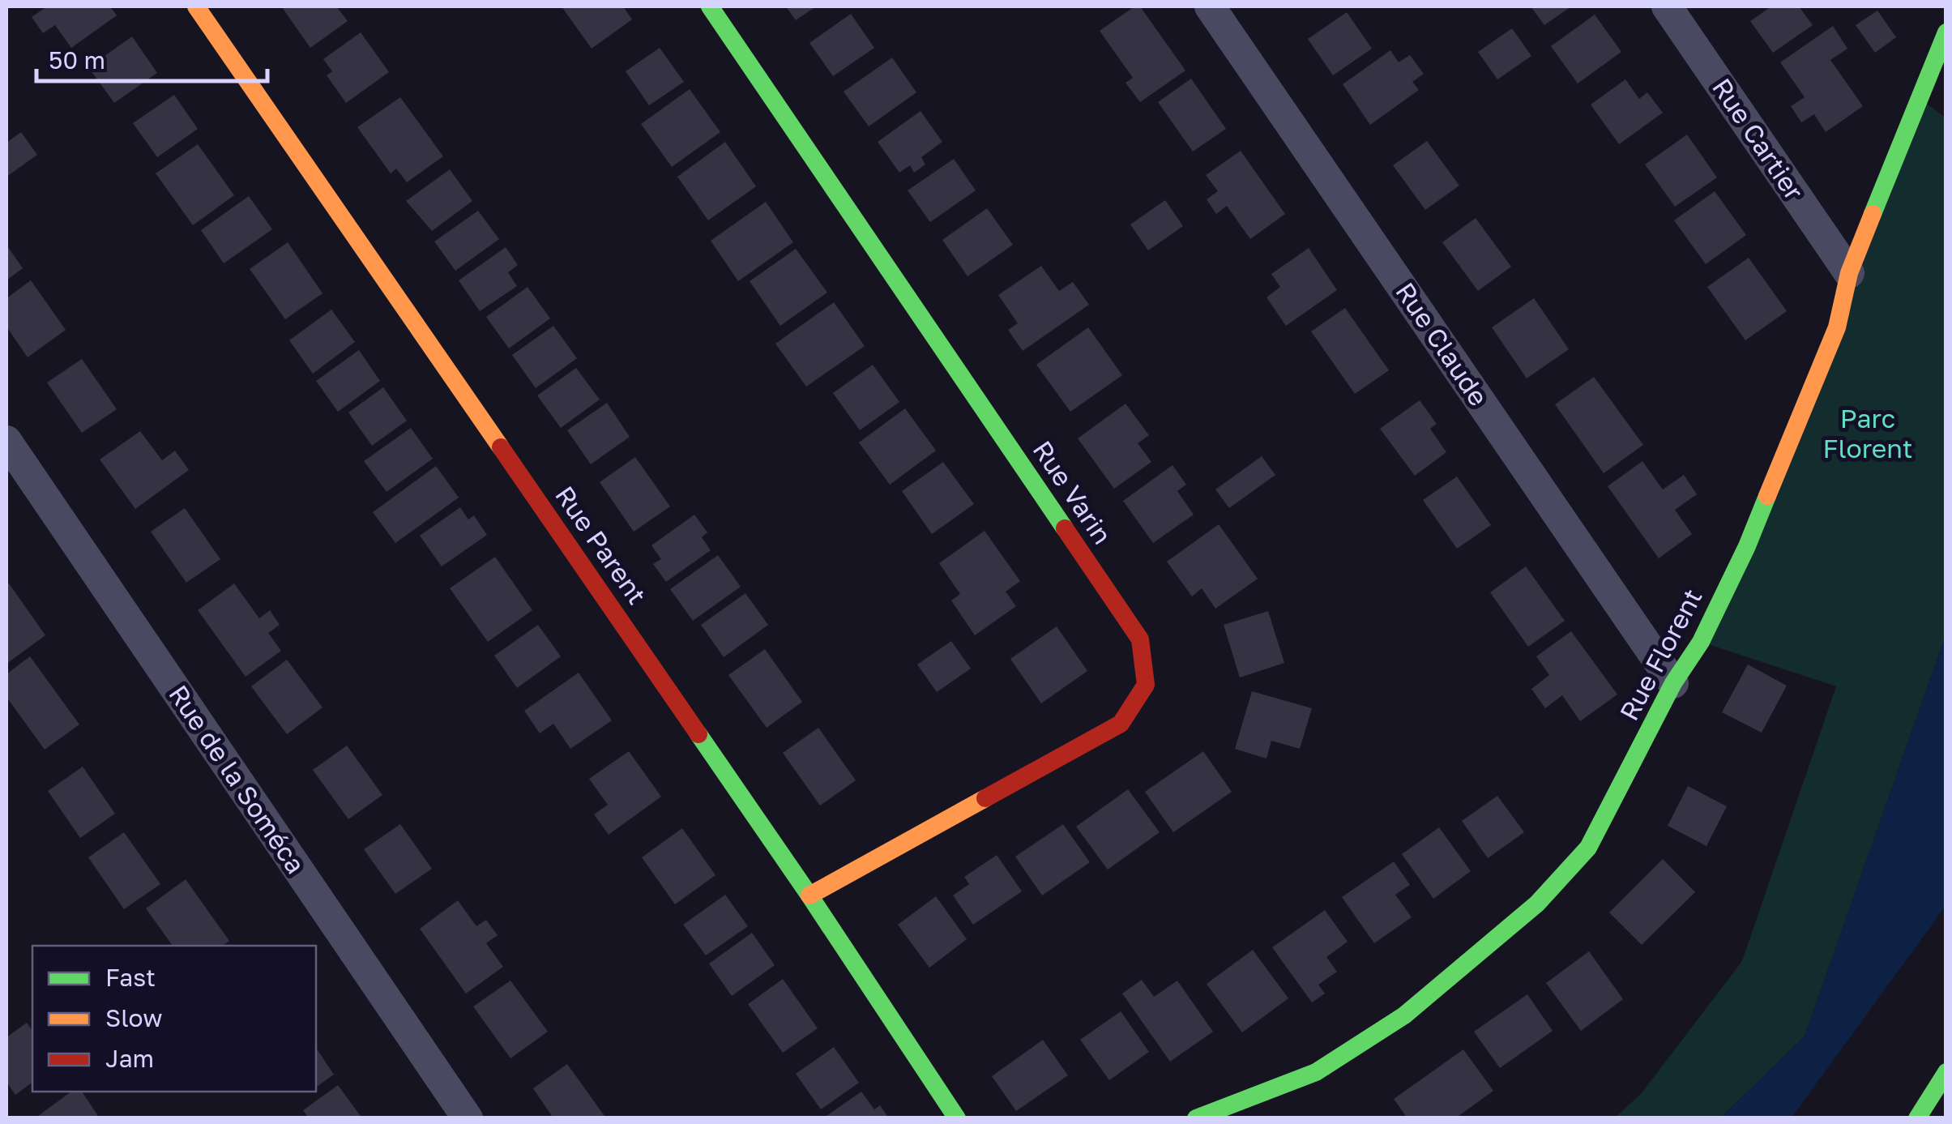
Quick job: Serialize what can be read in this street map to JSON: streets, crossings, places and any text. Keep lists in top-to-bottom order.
{
  "streets": {
    "street": [
      "Rue Cartier",
      "Rue Claude",
      "Rue Varin",
      "Rue Parent",
      "Rue Florent",
      "Rue de la Soméca"
    ]
  },
  "crossings": [
    ["Rue Cartier", "Rue Florent"],
    ["Rue Claude", "Rue Florent"],
    ["Rue Varin", "Rue Parent"]
  ],
  "parks": ["Parc Florent"],
  "legend": ["Fast", "Slow", "Jam"],
  "scale_bar": "50 m"
}
